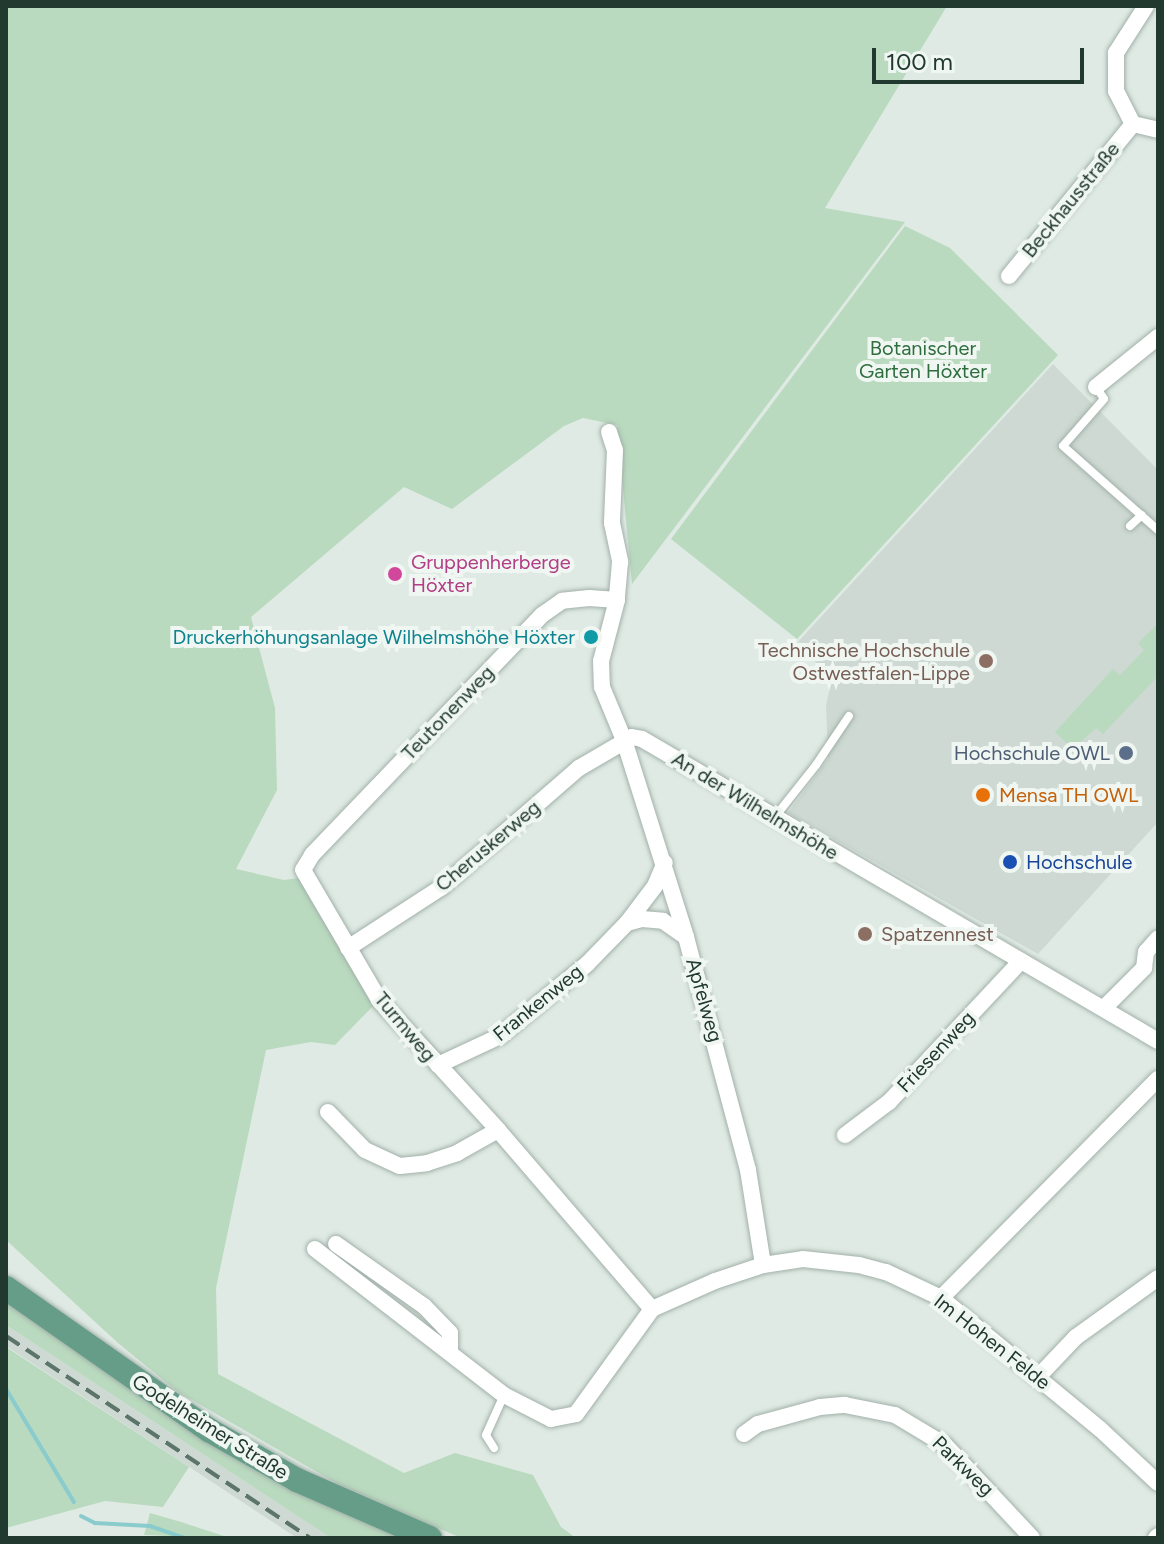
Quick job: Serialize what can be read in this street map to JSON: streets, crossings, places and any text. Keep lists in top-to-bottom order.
{
  "streets": {
    "main road": ["Godelheimer Straße"],
    "street": [
      "Beckhausstraße",
      "Teutonenweg",
      "An der Wilhelmshöhe",
      "Cheruskerweg",
      "Apfelweg",
      "Frankenweg",
      "Turmweg",
      "Friesenweg",
      "Im Hohen Felde",
      "Parkweg"
    ]
  },
  "crossings": [
    ["Teutonenweg", "Turmweg"],
    ["An der Wilhelmshöhe", "Cheruskerweg"],
    ["An der Wilhelmshöhe", "Apfelweg"],
    ["An der Wilhelmshöhe", "Friesenweg"],
    ["Cheruskerweg", "Apfelweg"],
    ["Cheruskerweg", "Turmweg"],
    ["Apfelweg", "Frankenweg"],
    ["Apfelweg", "Im Hohen Felde"],
    ["Frankenweg", "Turmweg"],
    ["Turmweg", "Im Hohen Felde"]
  ],
  "parks": ["Botanischer Garten Höxter"],
  "places": [
    "Gruppenherberge Höxter",
    "Druckerhöhungsanlage Wilhelmshöhe Höxter",
    "Technische Hochschule Ostwestfalen-Lippe",
    "Hochschule OWL",
    "Mensa TH OWL",
    "Hochschule",
    "Spatzennest"
  ],
  "scale_bar": "100 m"
}
